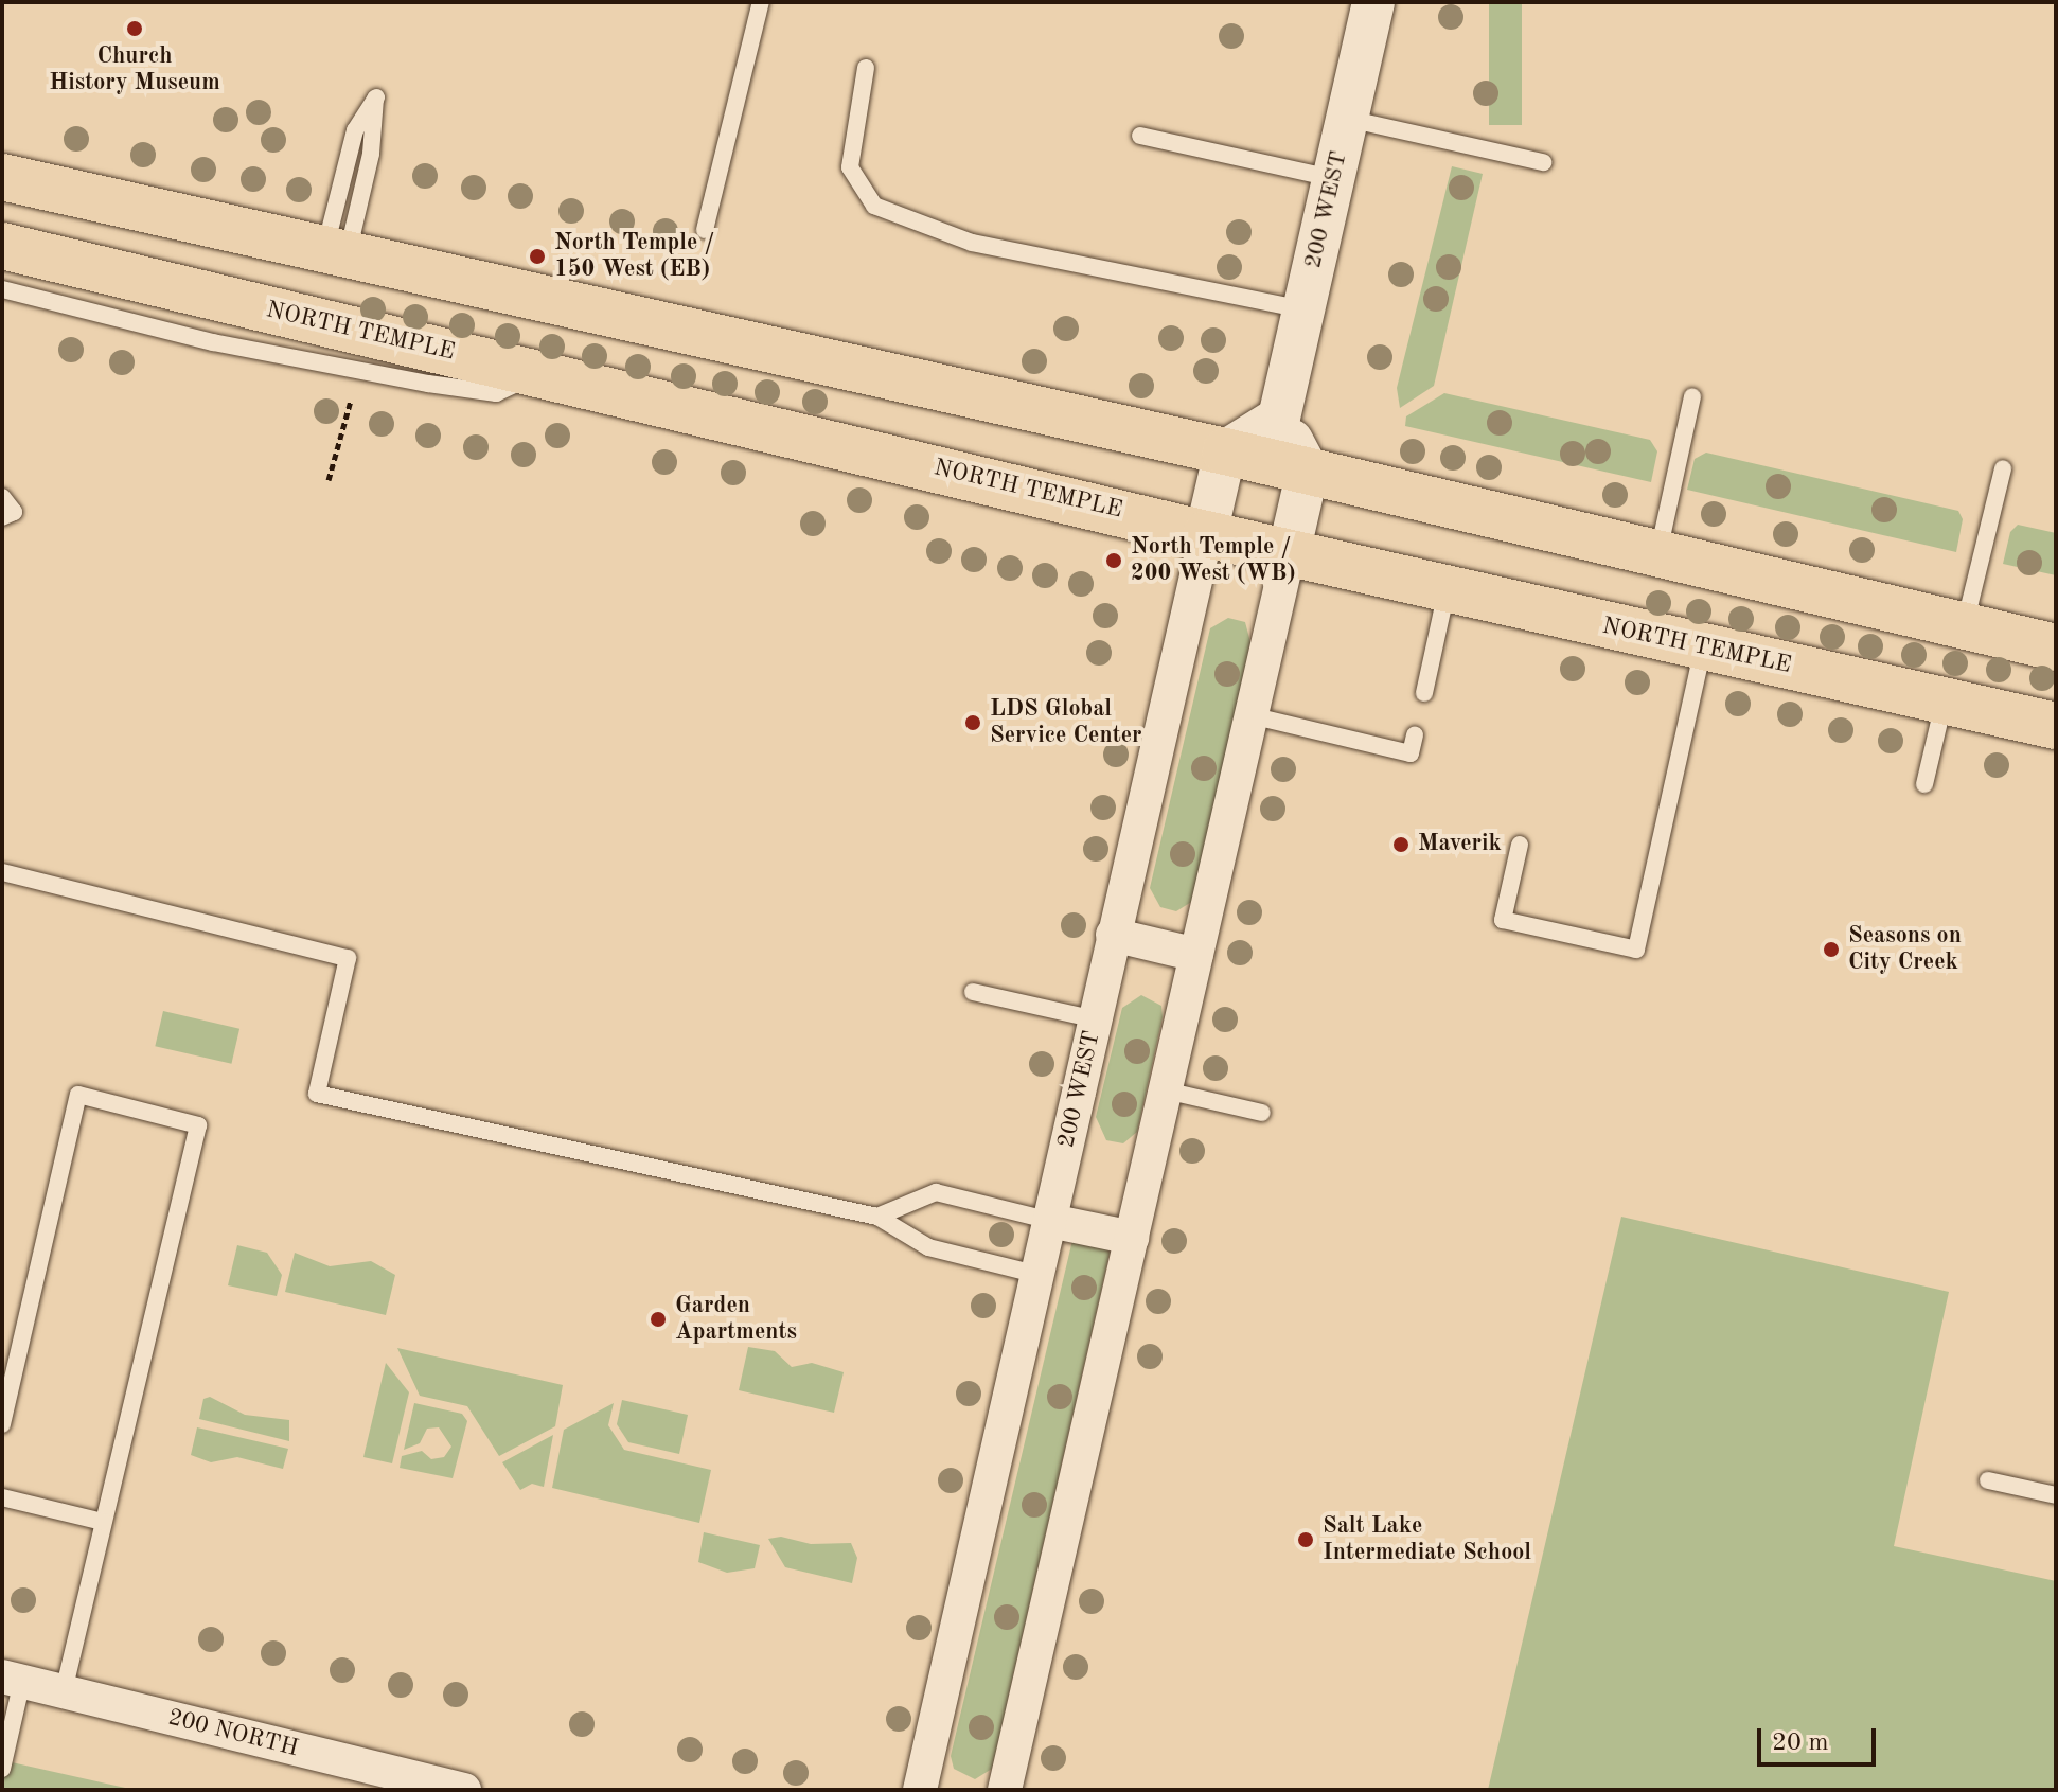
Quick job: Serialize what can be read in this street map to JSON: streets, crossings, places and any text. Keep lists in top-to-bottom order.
{
  "streets": {
    "main road": ["NORTH TEMPLE"],
    "street": ["200 WEST", "200 NORTH"]
  },
  "crossings": [
    ["200 WEST", "NORTH TEMPLE"]
  ],
  "places": [
    "Church History Museum",
    "North Temple / 150 West (EB)",
    "North Temple / 200 West (WB)",
    "LDS Global Service Center",
    "Maverik",
    "Seasons on City Creek",
    "Garden Apartments",
    "Salt Lake Intermediate School"
  ],
  "scale_bar": "20 m"
}
